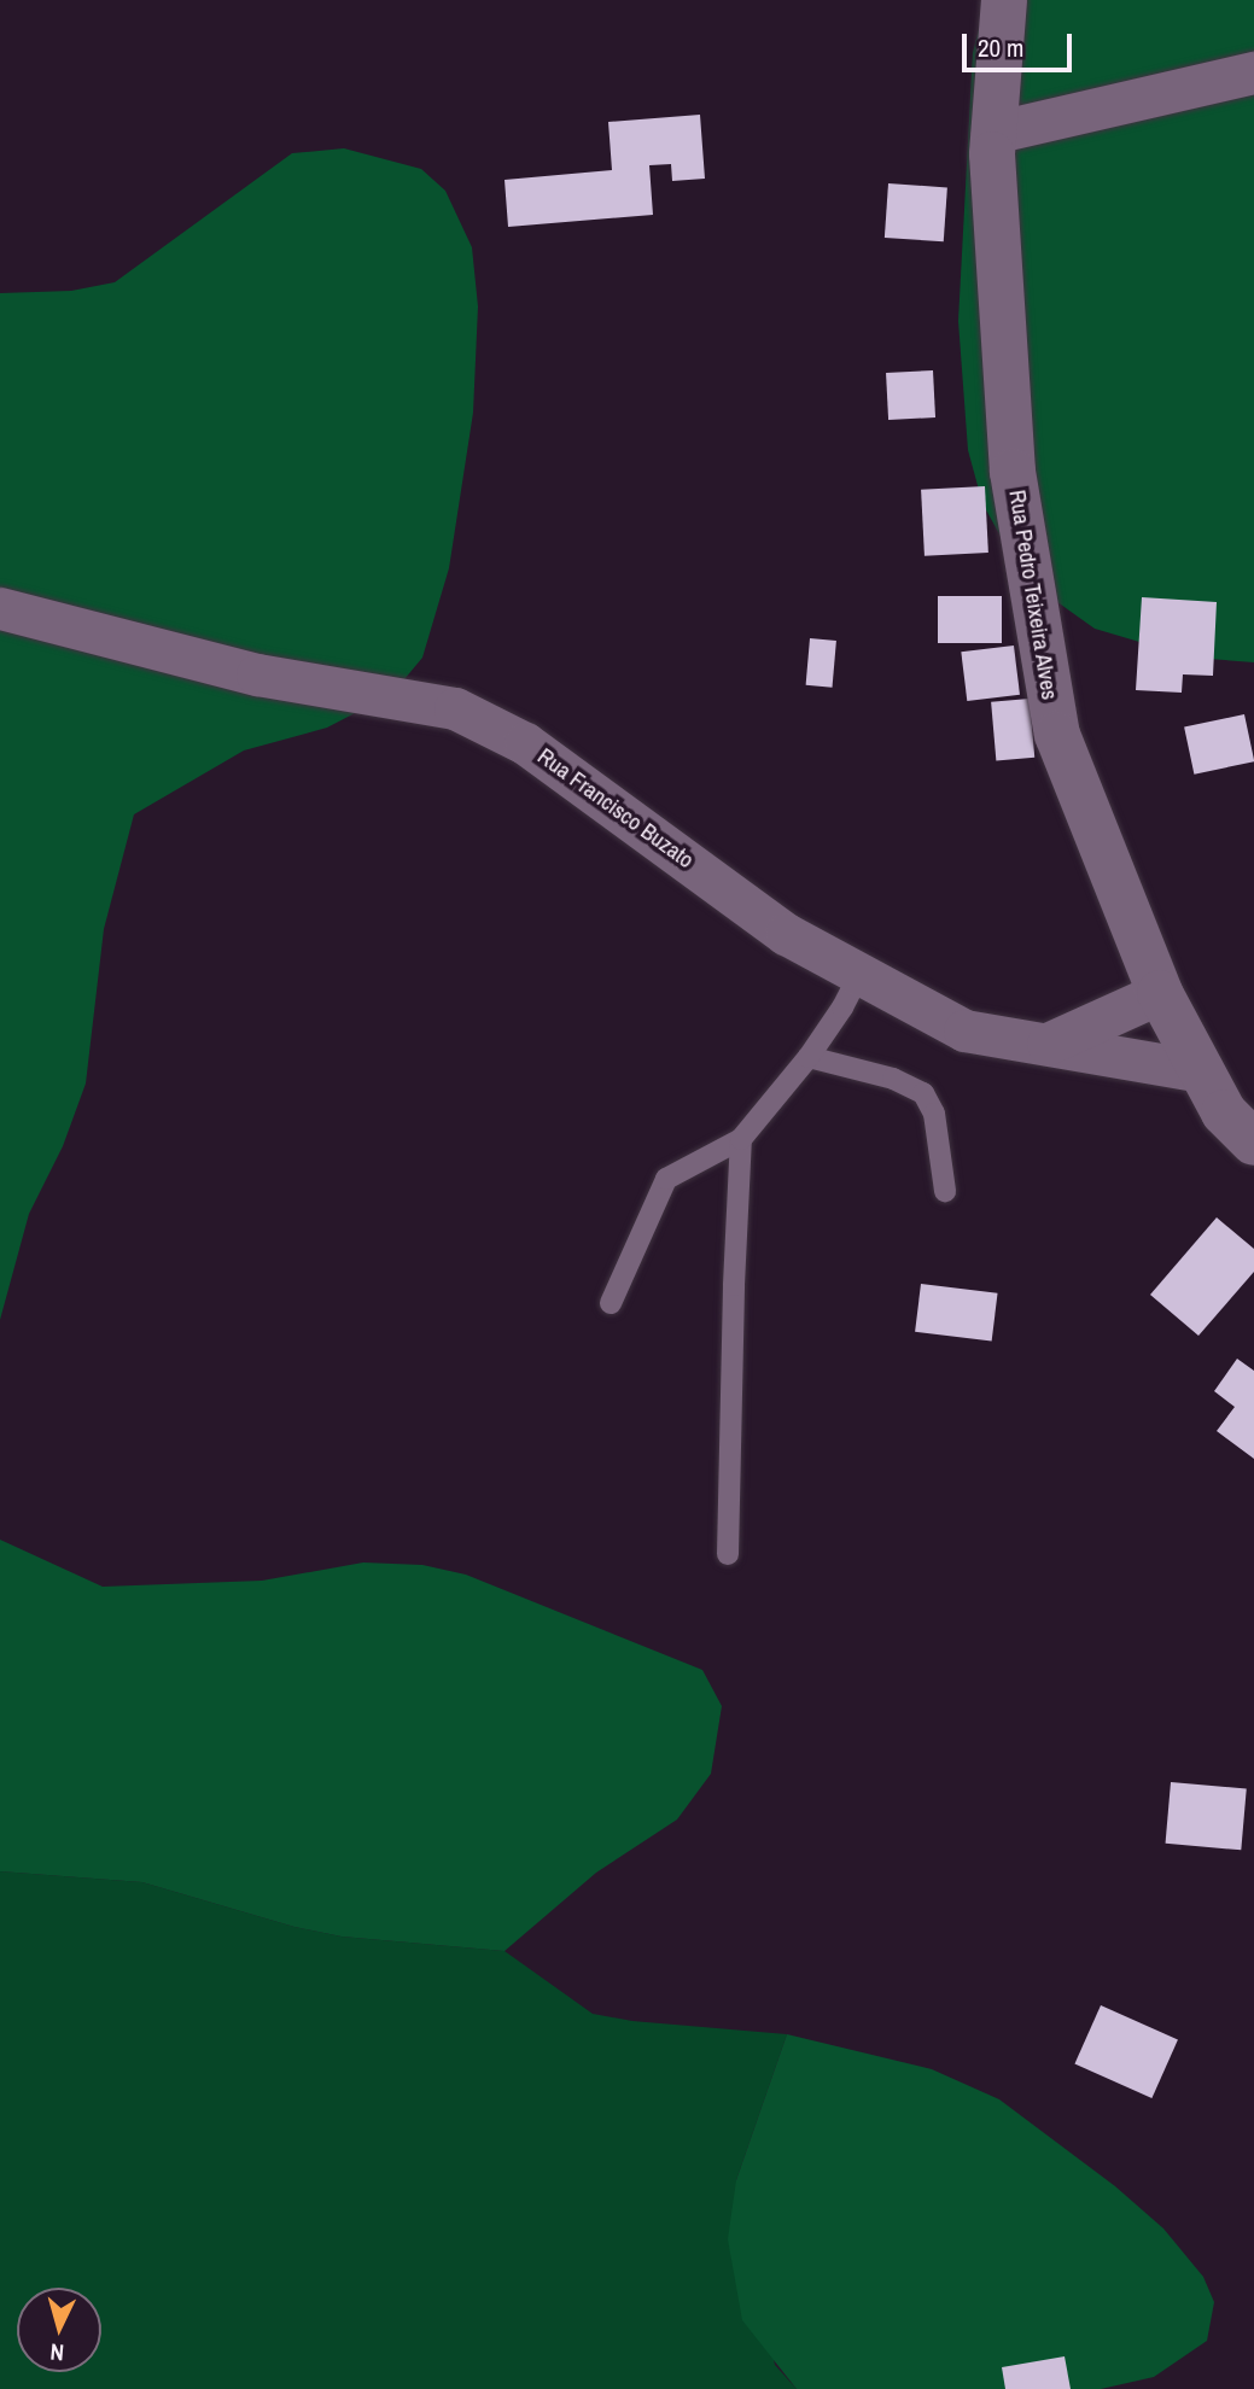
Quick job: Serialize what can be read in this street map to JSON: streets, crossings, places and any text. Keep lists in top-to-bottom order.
{
  "streets": {
    "street": ["Rua Pedro Teixeira Alves", "Rua Francisco Buzato"]
  },
  "crossings": [
    ["Rua Pedro Teixeira Alves", "Rua Francisco Buzato"]
  ],
  "scale_bar": "20 m",
  "north": "bottom"
}
